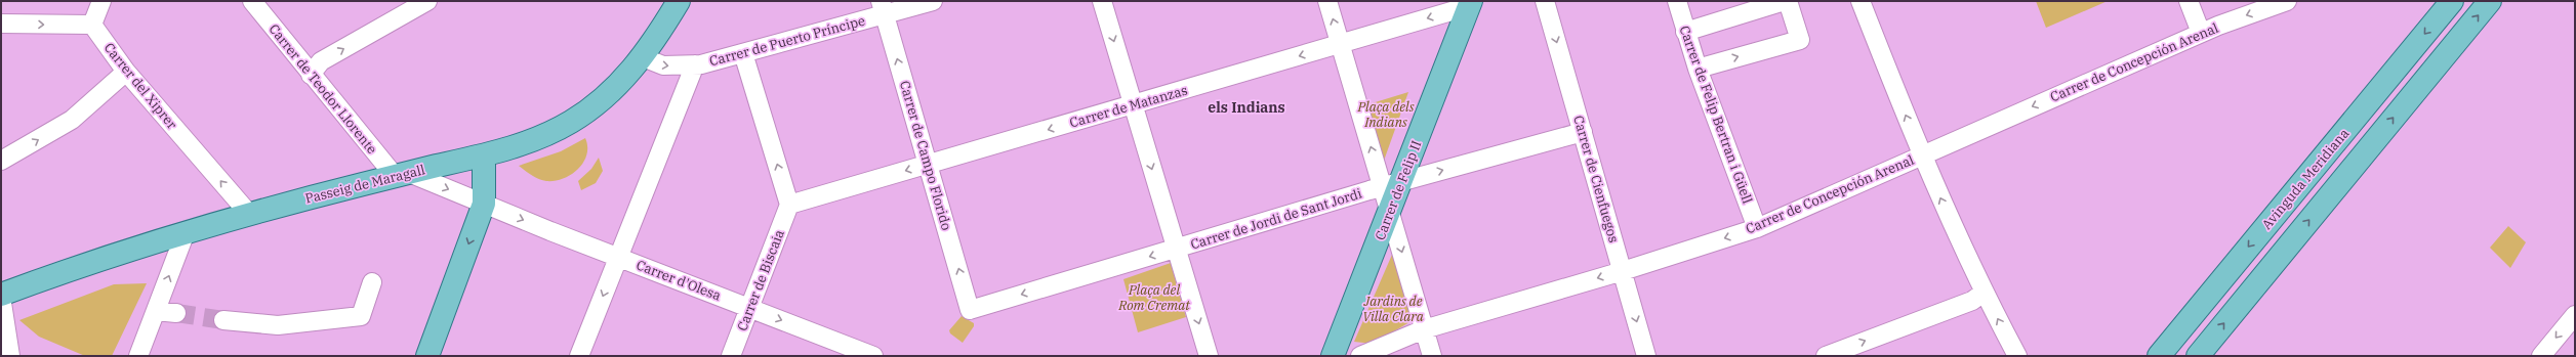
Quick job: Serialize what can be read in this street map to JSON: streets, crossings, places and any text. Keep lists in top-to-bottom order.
{
  "streets": {
    "main road": ["Avinguda Meridiana", "Passeig de Maragall", "Carrer de Felip II"],
    "street": [
      "Carrer de Puerto Príncipe",
      "Carrer de Concepción Arenal",
      "Carrer del Xiprer",
      "Carrer de Teodor Llorente",
      "Carrer de Matanzas",
      "Carrer de Felip Bertran i Güell",
      "Carrer de Campo Florido",
      "Carrer de Cienfuegos",
      "Carrer de Jordi de Sant Jordi",
      "Carrer d'Olesa",
      "Carrer de Biscaia"
    ]
  },
  "crossings": [
    ["Carrer de Puerto Príncipe", "Carrer de Campo Florido"],
    ["Carrer de Puerto Príncipe", "Passeig de Maragall"],
    ["Carrer de Concepción Arenal", "Carrer de Felip Bertran i Güell"],
    ["Carrer de Concepción Arenal", "Carrer de Cienfuegos"],
    ["Carrer del Xiprer", "Passeig de Maragall"],
    ["Carrer de Teodor Llorente", "Passeig de Maragall"],
    ["Carrer de Teodor Llorente", "Carrer d'Olesa"],
    ["Carrer de Matanzas", "Carrer de Campo Florido"],
    ["Carrer de Matanzas", "Carrer de Felip II"],
    ["Carrer de Matanzas", "Carrer de Biscaia"],
    ["Carrer de Campo Florido", "Carrer de Jordi de Sant Jordi"],
    ["Carrer de Cienfuegos", "Carrer de Jordi de Sant Jordi"],
    ["Passeig de Maragall", "Carrer d'Olesa"],
    ["Carrer de Felip II", "Carrer de Jordi de Sant Jordi"],
    ["Carrer d'Olesa", "Carrer de Biscaia"]
  ],
  "one_way": [
    "Carrer de Concepción Arenal",
    "Carrer del Xiprer",
    "Carrer de Matanzas",
    "Carrer de Cienfuegos",
    "Carrer d'Olesa"
  ],
  "districts": ["els Indians"],
  "parks": ["Plaça dels Indians", "Plaça del Rom Cremat", "Jardins de Villa Clara"]
}
